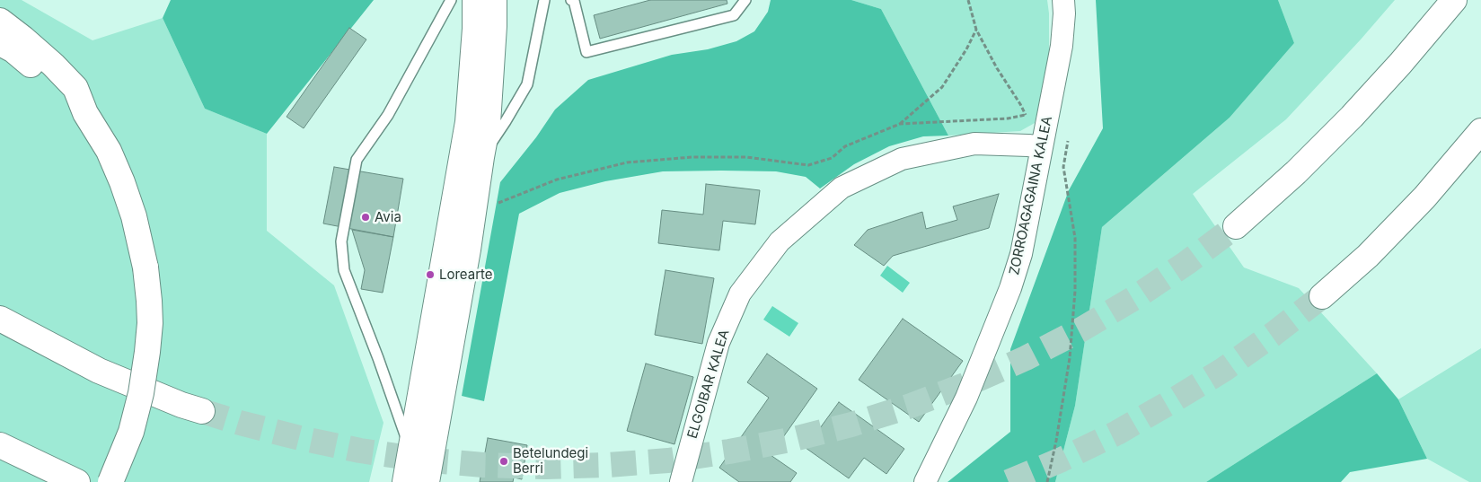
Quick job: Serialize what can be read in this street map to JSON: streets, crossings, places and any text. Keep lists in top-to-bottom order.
{
  "streets": {
    "street": ["ZORROAGAGAINA KALEA", "ELGOIBAR KALEA"]
  },
  "crossings": [
    ["ZORROAGAGAINA KALEA", "ELGOIBAR KALEA"]
  ],
  "places": ["Avia", "Lorearte", "Betelundegi Berri"]
}
